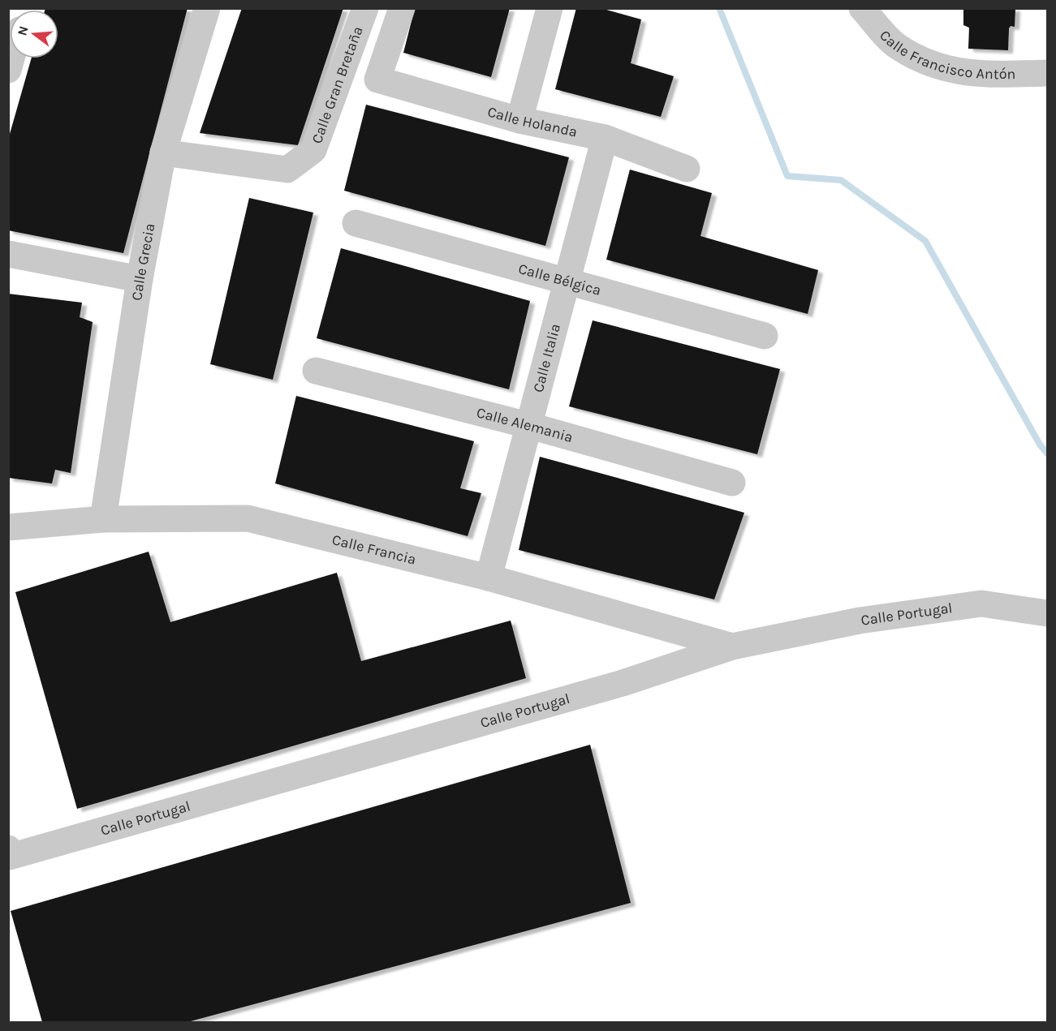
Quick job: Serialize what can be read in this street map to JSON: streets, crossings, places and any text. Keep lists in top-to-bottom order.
{
  "streets": {
    "street": [
      "Calle Francisco Antón",
      "Calle Gran Bretaña",
      "Calle Holanda",
      "Calle Grecia",
      "Calle Bélgica",
      "Calle Italia",
      "Calle Alemania",
      "Calle Francia",
      "Calle Portugal"
    ]
  },
  "crossings": [
    ["Calle Gran Bretaña", "Calle Grecia"],
    ["Calle Holanda", "Calle Italia"],
    ["Calle Grecia", "Calle Francia"],
    ["Calle Bélgica", "Calle Italia"],
    ["Calle Italia", "Calle Alemania"],
    ["Calle Italia", "Calle Francia"],
    ["Calle Francia", "Calle Portugal"]
  ],
  "north": "left"
}
